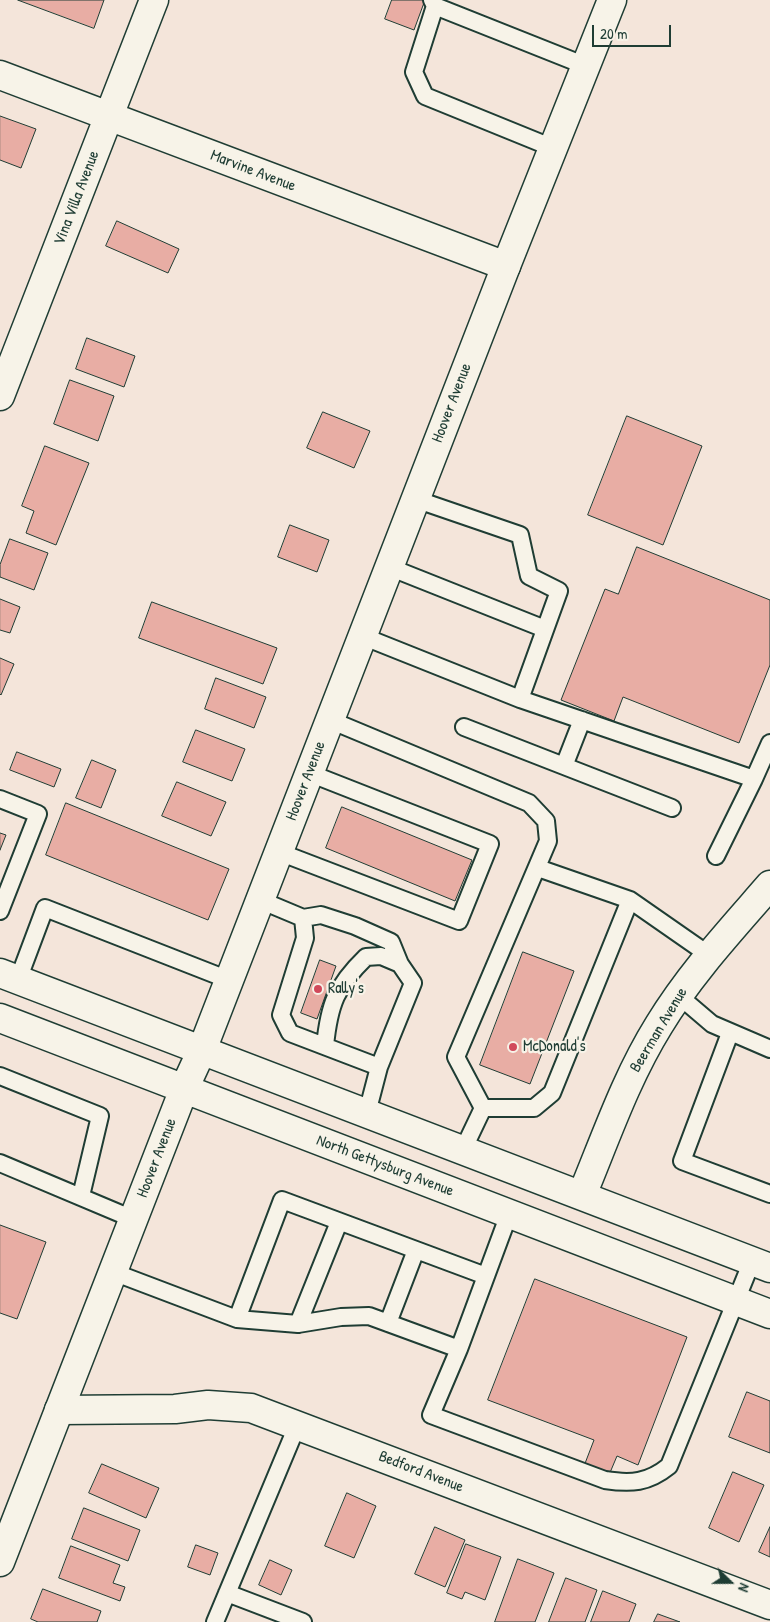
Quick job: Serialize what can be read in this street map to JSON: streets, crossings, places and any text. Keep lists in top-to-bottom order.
{
  "streets": {
    "street": [
      "Marvine Avenue",
      "Vina Villa Avenue",
      "Hoover Avenue",
      "Beerman Avenue",
      "North Gettysburg Avenue",
      "Bedford Avenue"
    ]
  },
  "crossings": [
    ["Marvine Avenue", "Vina Villa Avenue"],
    ["Marvine Avenue", "Hoover Avenue"],
    ["Hoover Avenue", "North Gettysburg Avenue"],
    ["Hoover Avenue", "Bedford Avenue"]
  ],
  "places": ["Rally's", "McDonald's"],
  "scale_bar": "20 m",
  "north": "right"
}
